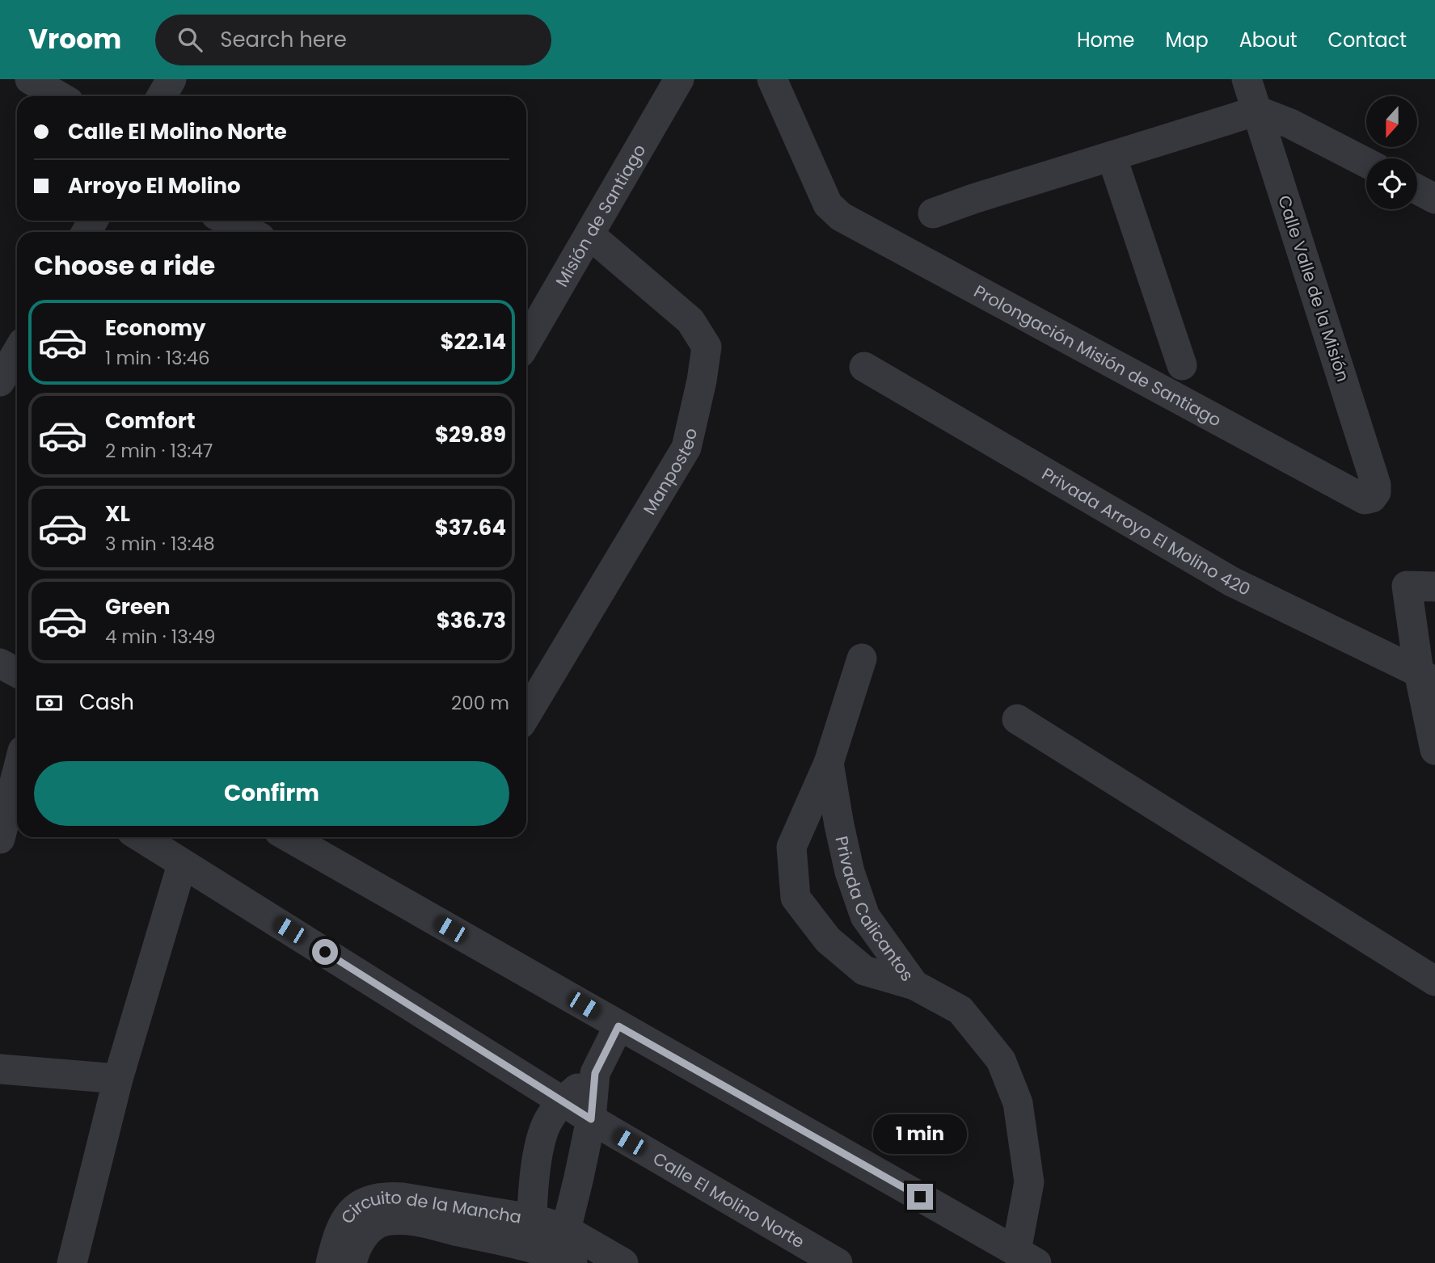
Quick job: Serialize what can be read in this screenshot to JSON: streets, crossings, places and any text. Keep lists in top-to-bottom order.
{
  "streets": {
    "street": [
      "Misión de Santiago",
      "Calle Valle de la Misión",
      "Prolongación Misión de Santiago",
      "Manposteo",
      "Privada Arroyo El Molino 420",
      "Privada Calicantos",
      "Calle El Molino Norte",
      "Circuito de la Mancha"
    ]
  },
  "crossings": [
    ["Misión de Santiago", "Manposteo"],
    ["Calle Valle de la Misión", "Prolongación Misión de Santiago"],
    ["Calle El Molino Norte", "Circuito de la Mancha"]
  ],
  "north": "bottom",
  "page": {
    "header": "Vroom",
    "search": "Search here",
    "nav": [
      "Home",
      "Map",
      "About",
      "Contact"
    ],
    "banner": ["Calle El Molino Norte", "Arroyo El Molino"],
    "heading": "Choose a ride",
    "list": [
      {
        "name": "Economy",
        "note": "1 min · 13:46",
        "value": "$22.14"
      },
      {
        "name": "Comfort",
        "note": "2 min · 13:47",
        "value": "$29.89"
      },
      {
        "name": "XL",
        "note": "3 min · 13:48",
        "value": "$37.64"
      },
      {
        "name": "Green",
        "note": "4 min · 13:49",
        "value": "$36.73"
      }
    ],
    "pay": ["Cash", "200 m"],
    "buttons": "Confirm",
    "bubble": "1 min"
  }
}
